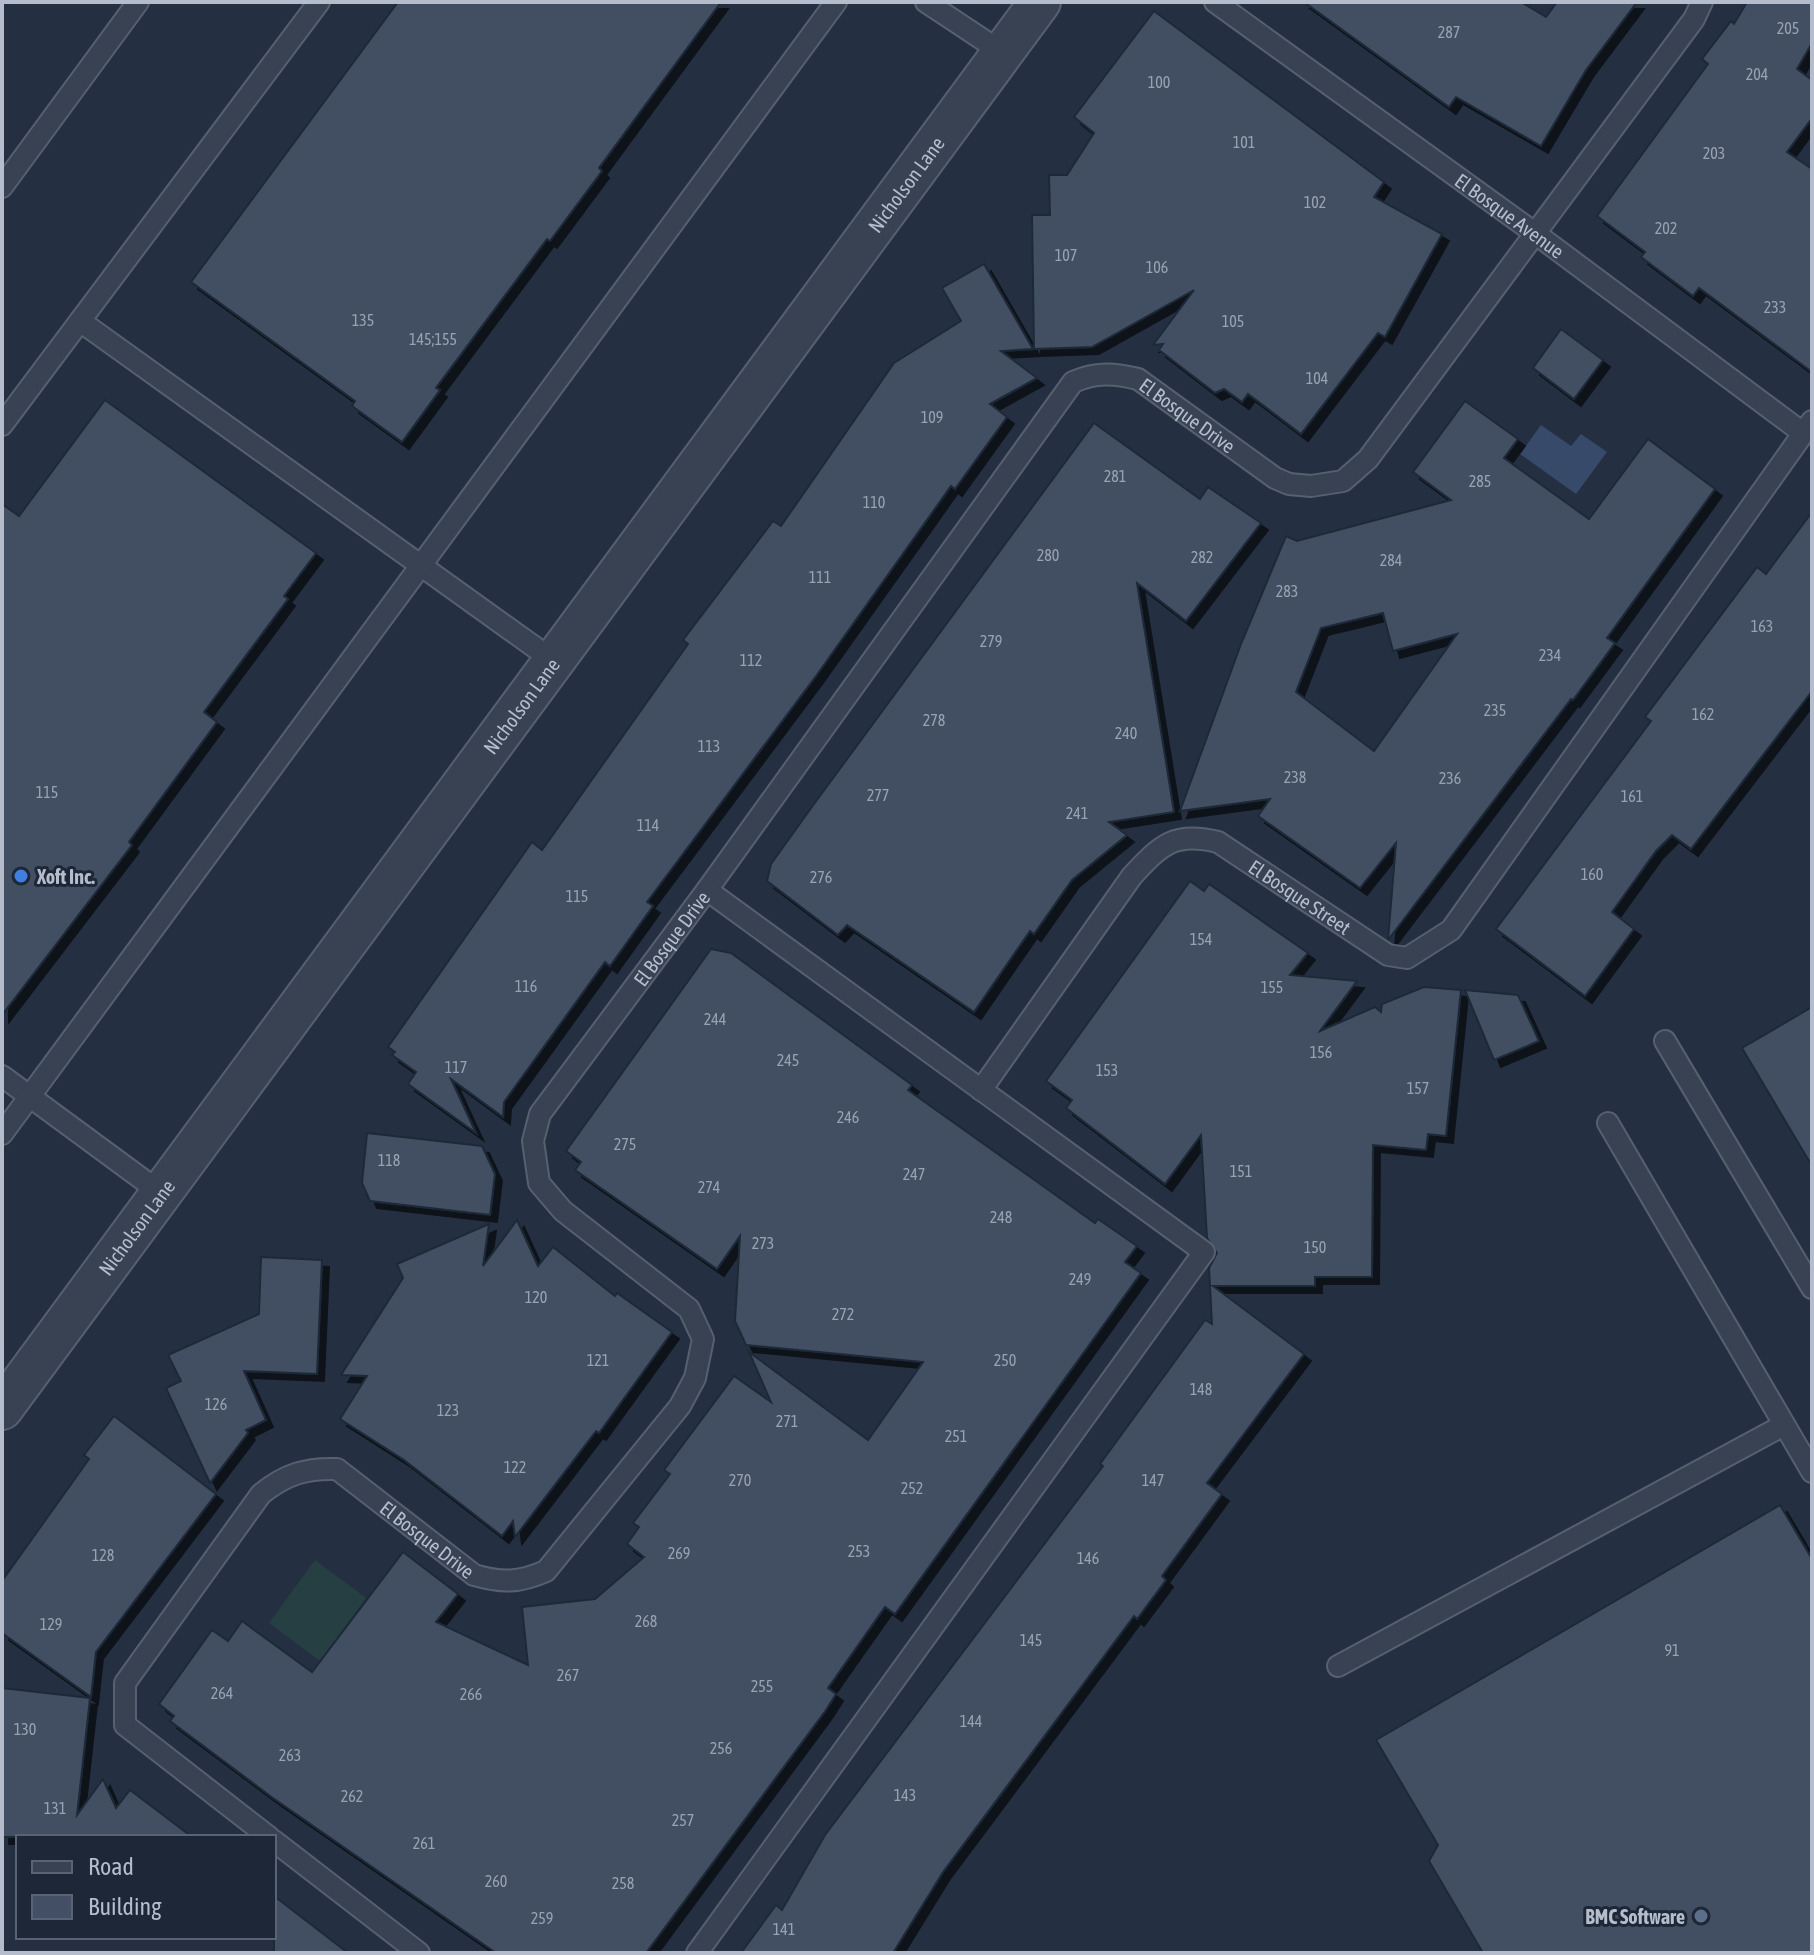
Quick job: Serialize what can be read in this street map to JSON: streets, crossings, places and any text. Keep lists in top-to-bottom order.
{
  "streets": {
    "street": ["Nicholson Lane"],
    "lane": ["El Bosque Avenue", "El Bosque Drive", "El Bosque Street"]
  },
  "crossings": [
    ["El Bosque Avenue", "El Bosque Drive"],
    ["El Bosque Avenue", "El Bosque Street"]
  ],
  "places": ["Xoft Inc.", "BMC Software"],
  "house_numbers": [
    "205",
    "287",
    "204",
    "100",
    "101",
    "203",
    "102",
    "202",
    "107",
    "106",
    "233",
    "135",
    "105",
    "145;155",
    "104",
    "109",
    "281",
    "285",
    "110",
    "280",
    "282",
    "284",
    "111",
    "283",
    "163",
    "279",
    "234",
    "112",
    "235",
    "162",
    "278",
    "240",
    "113",
    "238",
    "236",
    "115",
    "277",
    "161",
    "241",
    "114",
    "160",
    "276",
    "115",
    "154",
    "116",
    "155",
    "244",
    "156",
    "245",
    "117",
    "153",
    "157",
    "246",
    "275",
    "118",
    "151",
    "247",
    "274",
    "248",
    "273",
    "150",
    "249",
    "120",
    "272",
    "121",
    "250",
    "148",
    "126",
    "123",
    "271",
    "251",
    "122",
    "270",
    "147",
    "252",
    "253",
    "269",
    "128",
    "146",
    "268",
    "129",
    "145",
    "91",
    "267",
    "255",
    "264",
    "266",
    "144",
    "130",
    "256",
    "263",
    "143",
    "262",
    "131",
    "257",
    "261",
    "260",
    "258",
    "259",
    "141"
  ],
  "legend": ["Road", "Building"]
}
